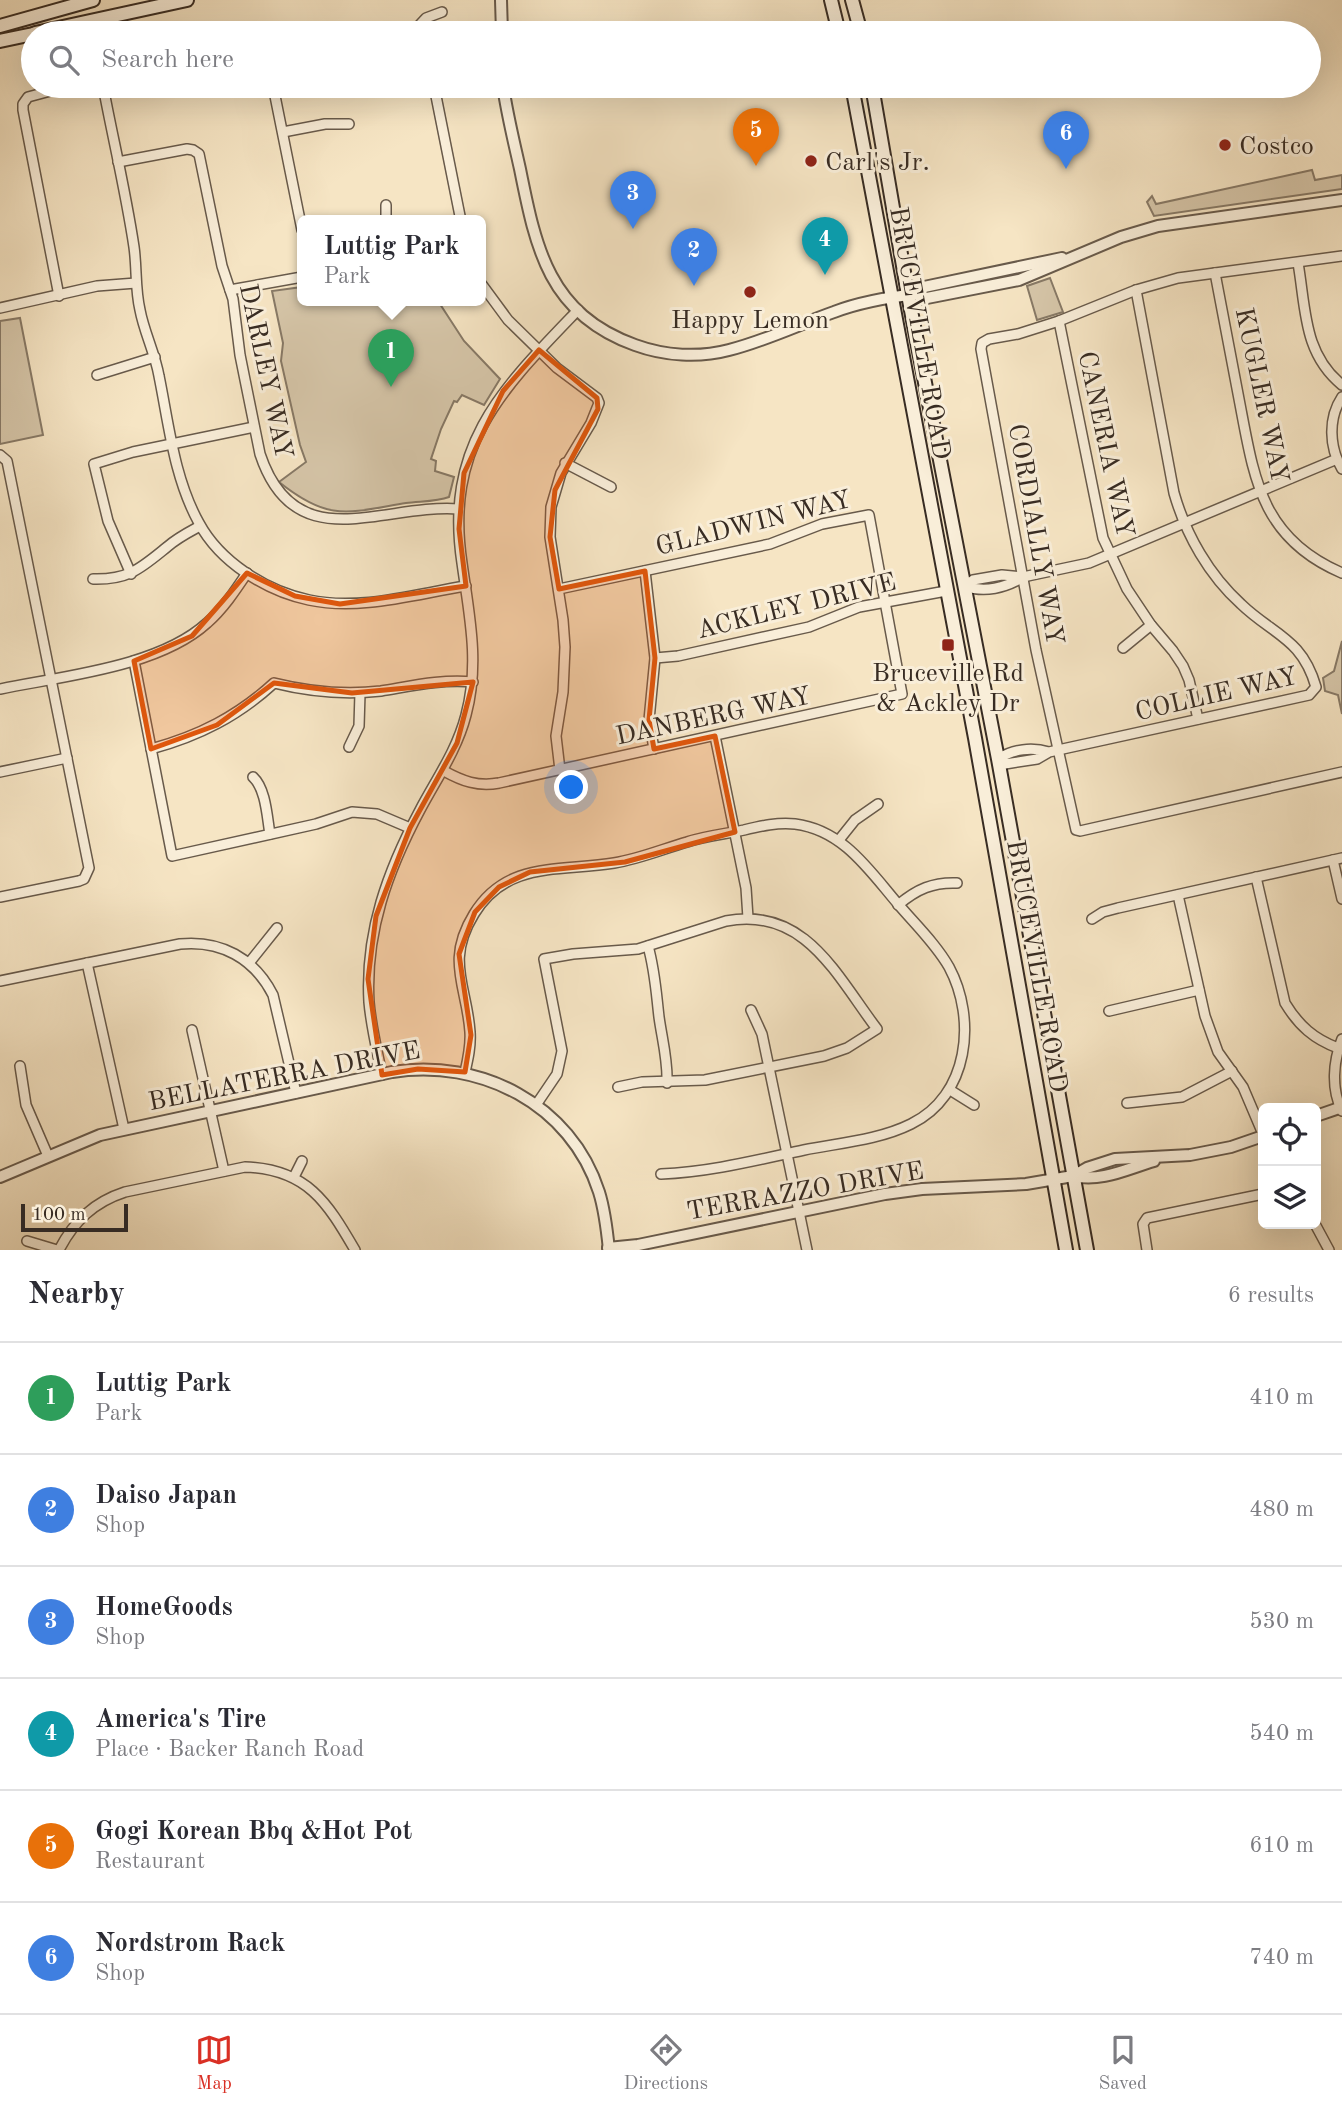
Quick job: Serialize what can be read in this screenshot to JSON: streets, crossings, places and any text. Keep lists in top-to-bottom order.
{
  "streets": {
    "main road": ["BRUCEVILLE ROAD"],
    "street": [
      "DARLEY WAY",
      "KUGLER WAY",
      "CANERIA WAY",
      "GLADWIN WAY",
      "CORDIALLY WAY",
      "ACKLEY DRIVE",
      "COLLIE WAY",
      "DANBERG WAY",
      "BELLATERRA DRIVE",
      "TERRAZZO DRIVE"
    ]
  },
  "crossings": [
    ["BRUCEVILLE ROAD", "ACKLEY DRIVE"],
    ["BRUCEVILLE ROAD", "COLLIE WAY"],
    ["BRUCEVILLE ROAD", "TERRAZZO DRIVE"],
    ["KUGLER WAY", "CORDIALLY WAY"],
    ["CANERIA WAY", "CORDIALLY WAY"],
    ["CANERIA WAY", "COLLIE WAY"],
    ["GLADWIN WAY", "ACKLEY DRIVE"],
    ["GLADWIN WAY", "DANBERG WAY"],
    ["CORDIALLY WAY", "COLLIE WAY"],
    ["ACKLEY DRIVE", "DANBERG WAY"],
    ["BELLATERRA DRIVE", "TERRAZZO DRIVE"]
  ],
  "places": {
    "other": ["Costco", "Carl's Jr.", "Happy Lemon"],
    "transit": ["Bruceville Rd & Ackley Dr"]
  },
  "scale_bar": "100 m",
  "page": {
    "search": "Search here",
    "pins": [
      "5",
      "6",
      "3",
      "4",
      "2",
      "1"
    ],
    "popup": ["Luttig Park", "Park"],
    "scale": "100 m",
    "heading": ["Nearby", "6 results"],
    "list": [
      {
        "mark": "1",
        "name": "Luttig Park",
        "note": "Park",
        "value": "410 m"
      },
      {
        "mark": "2",
        "name": "Daiso Japan",
        "note": "Shop",
        "value": "480 m"
      },
      {
        "mark": "3",
        "name": "HomeGoods",
        "note": "Shop",
        "value": "530 m"
      },
      {
        "mark": "4",
        "name": "America's Tire",
        "note": "Place · Backer Ranch Road",
        "value": "540 m"
      },
      {
        "mark": "5",
        "name": "Gogi Korean Bbq &Hot Pot",
        "note": "Restaurant",
        "value": "610 m"
      },
      {
        "mark": "6",
        "name": "Nordstrom Rack",
        "note": "Shop",
        "value": "740 m"
      }
    ],
    "nav": ["Map", "Directions", "Saved"]
  }
}
